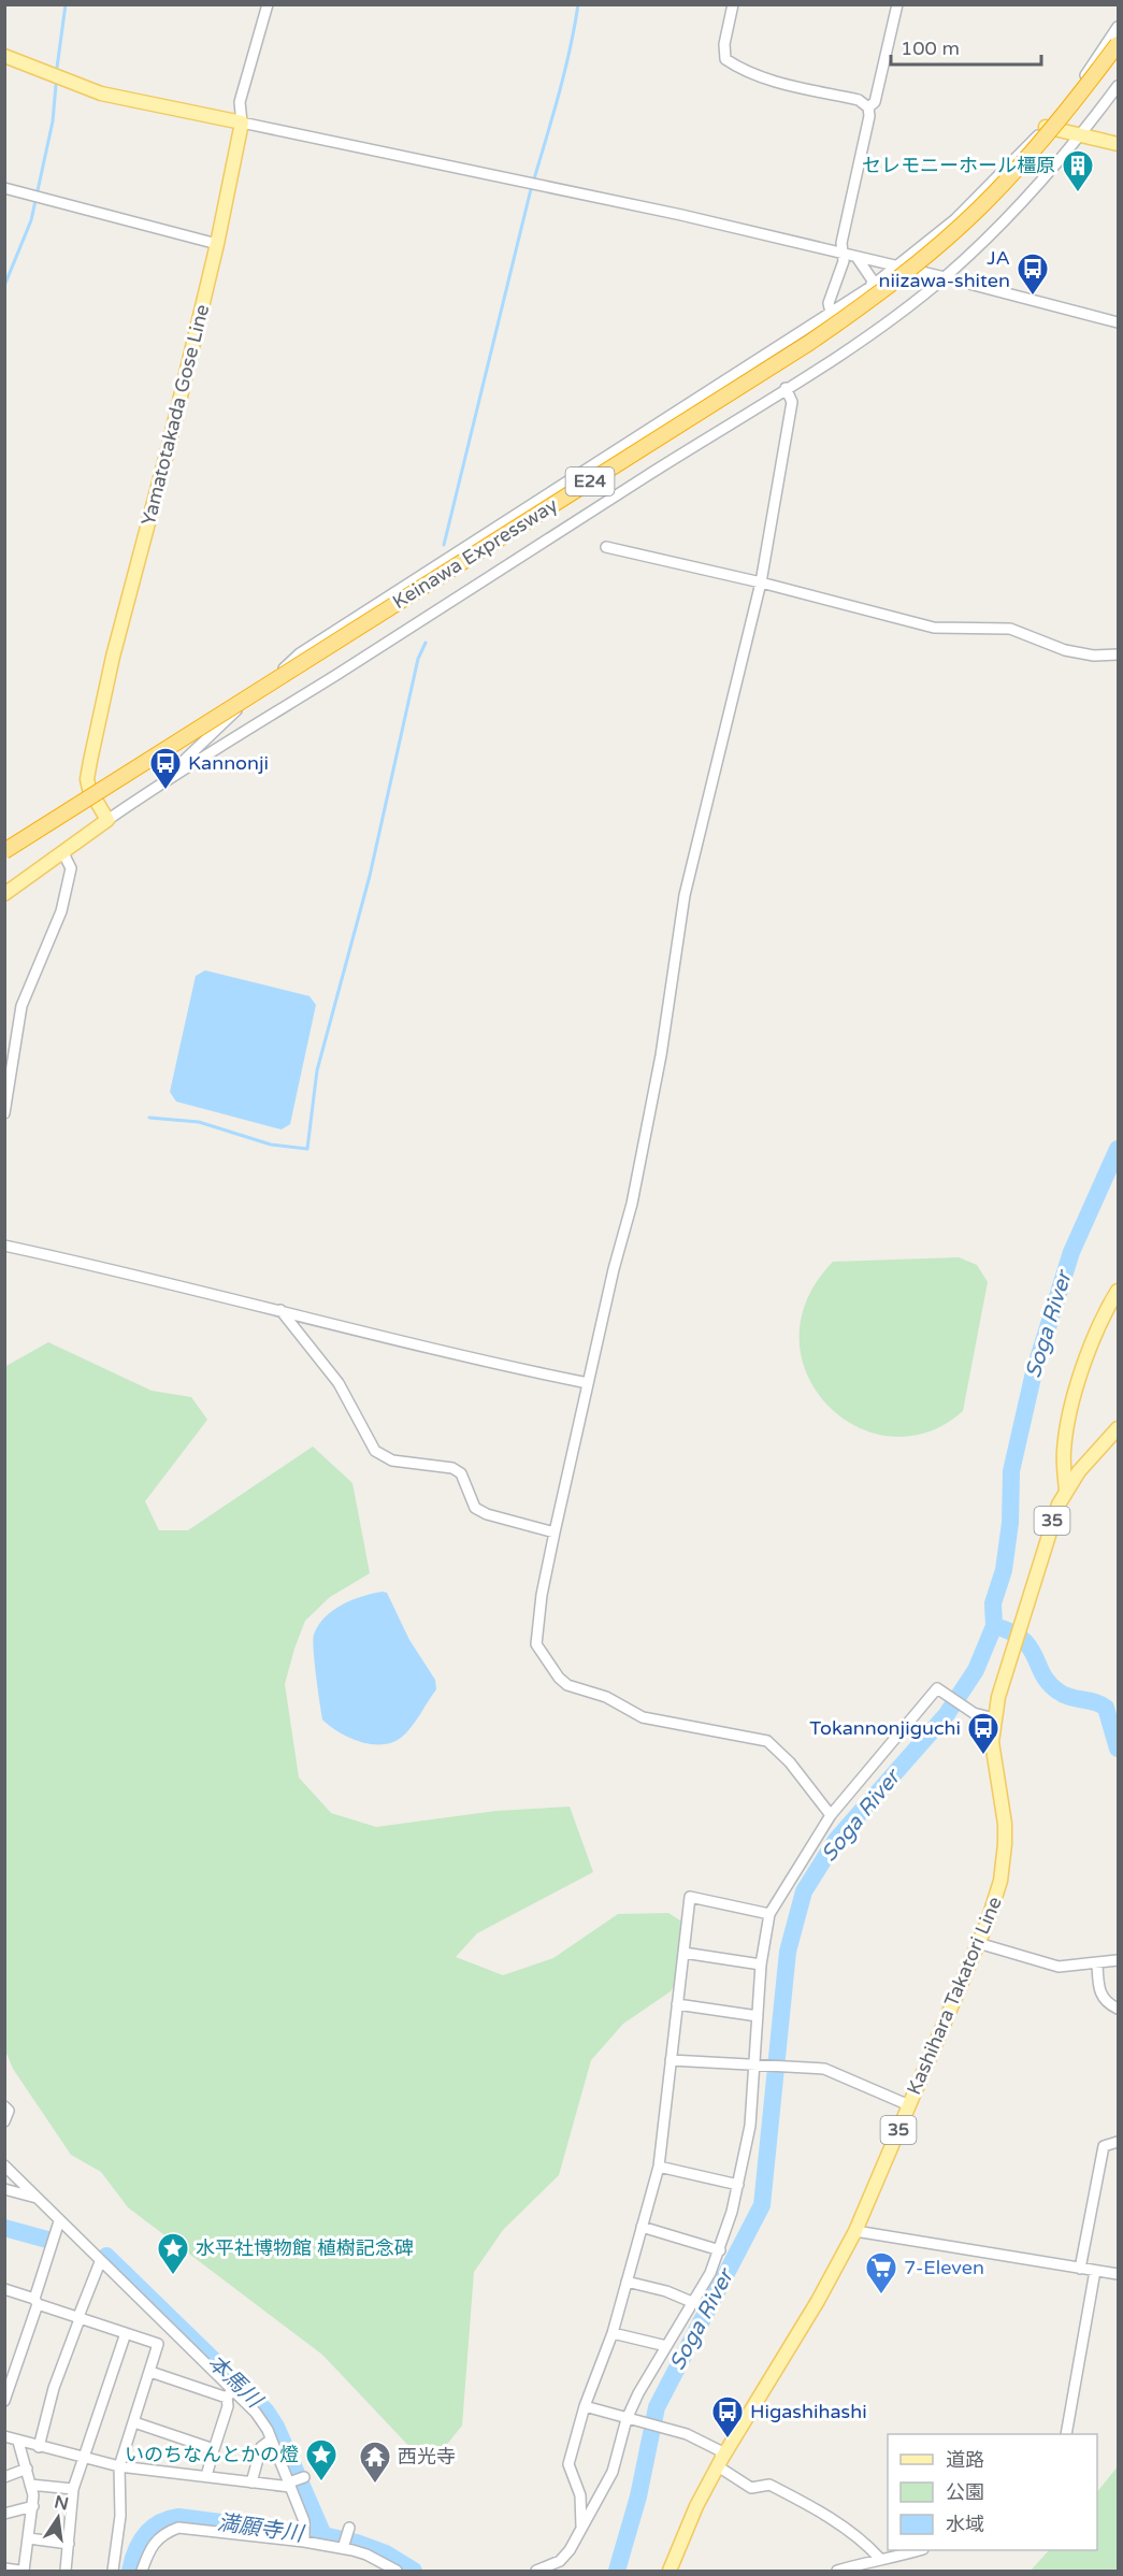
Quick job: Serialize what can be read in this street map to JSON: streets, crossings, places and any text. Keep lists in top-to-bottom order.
{
  "streets": {
    "highway": ["E24", "Keinawa Expressway"],
    "main road": ["Yamatotakada Gose Line", "35", "Kashihara Takatori Line"]
  },
  "water": ["Soga River", "本馬川", "満願寺川"],
  "places": {
    "building": ["セレモニーホール橿原"],
    "bus stop": [
      "JA niizawa-shiten",
      "Kannonji",
      "Tokannonjiguchi",
      "Higashihashi"
    ],
    "place": ["水平社博物館 植樹記念碑", "いのちなんとかの燈"],
    "supermarket": ["7-Eleven"],
    "temple": ["西光寺"]
  },
  "legend": ["道路", "公園", "水域"],
  "scale_bar": "100 m",
  "north": "top"
}
